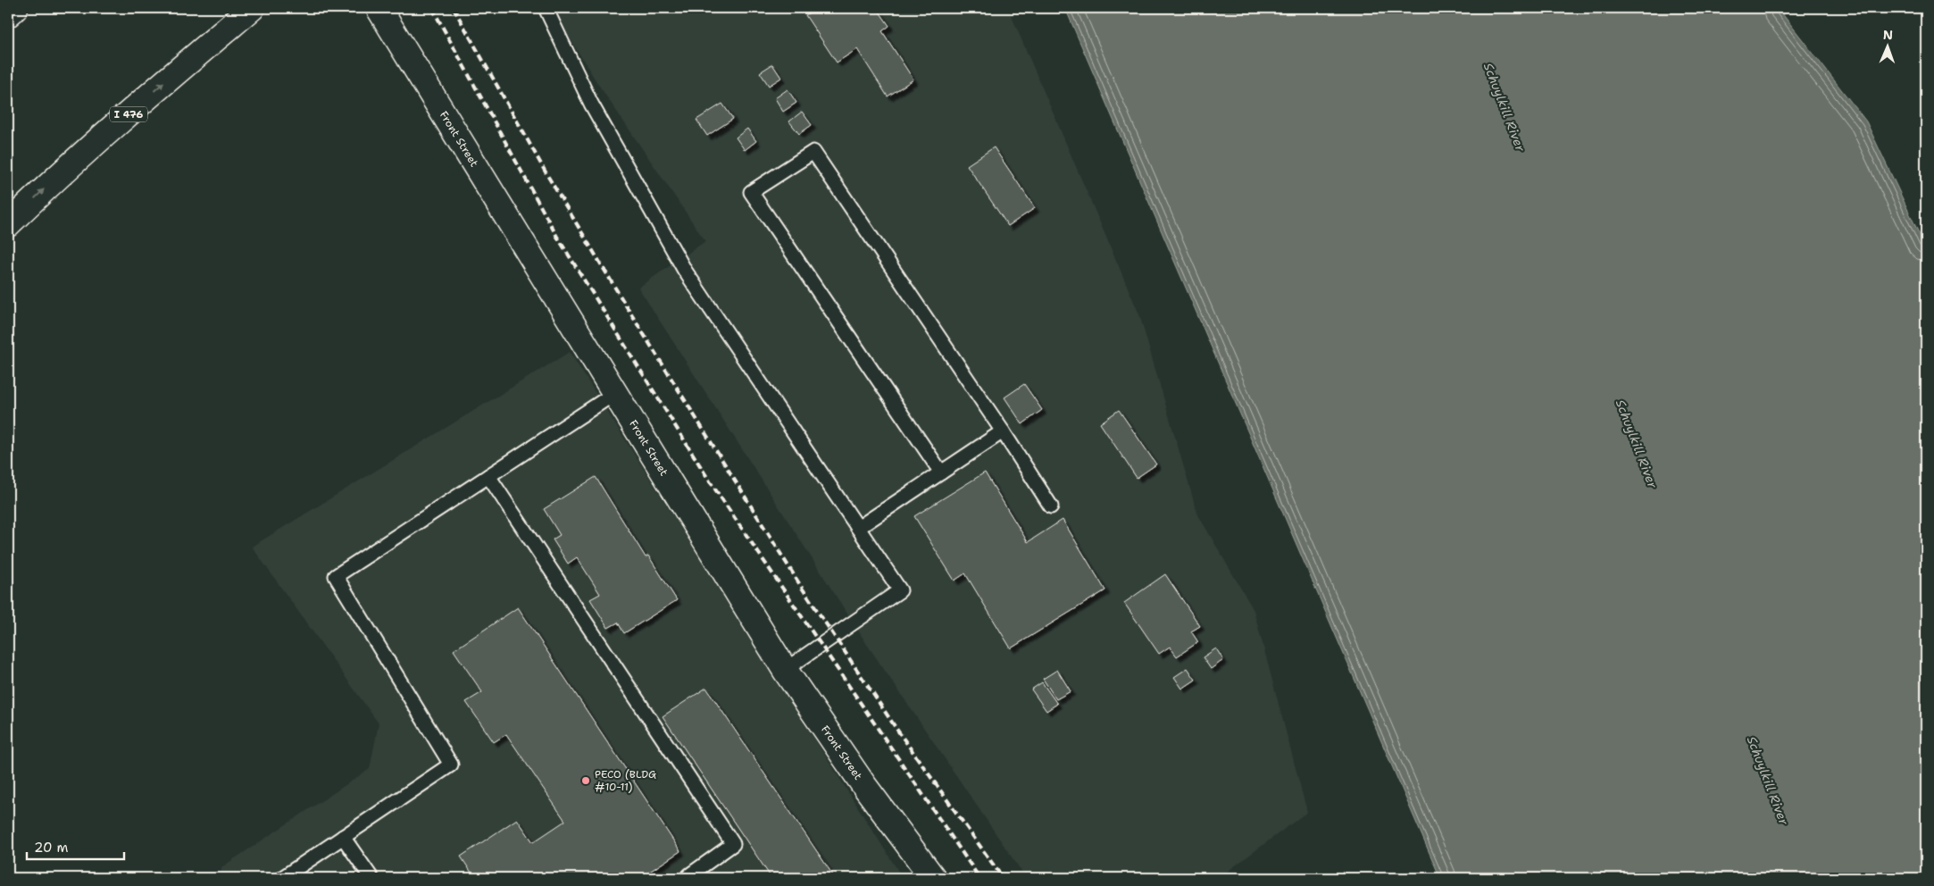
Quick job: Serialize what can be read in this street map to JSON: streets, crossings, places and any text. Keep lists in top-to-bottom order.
{
  "streets": {
    "main road": ["I 476", "Front Street"]
  },
  "water": ["Schuylkill River"],
  "places": ["PECO (BLDG #10-11)"],
  "scale_bar": "20 m",
  "north": "top"
}
